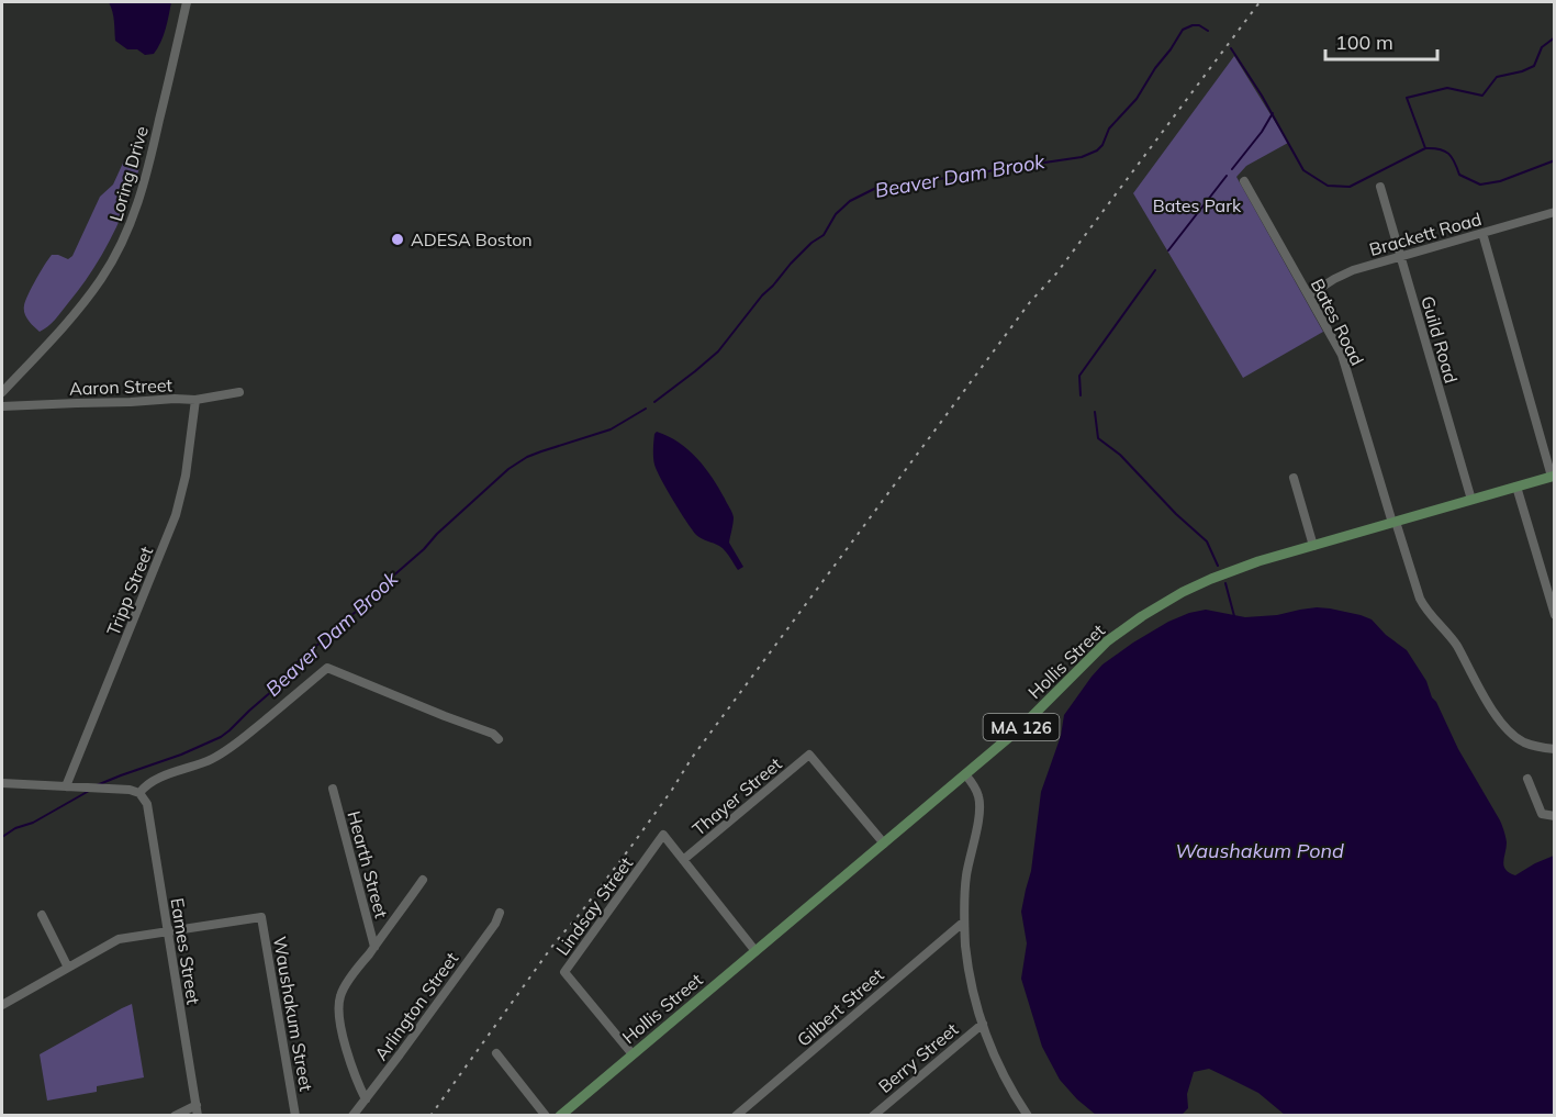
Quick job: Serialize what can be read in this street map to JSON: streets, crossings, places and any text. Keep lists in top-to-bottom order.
{
  "streets": {
    "main road": ["Hollis Street", "MA 126"],
    "street": [
      "Loring Drive",
      "Brackett Road",
      "Bates Road",
      "Guild Road",
      "Aaron Street",
      "Tripp Street",
      "Thayer Street",
      "Hearth Street",
      "Lindsay Street",
      "Eames Street",
      "Arlington Street",
      "Gilbert Street",
      "Waushakum Street",
      "Berry Street"
    ]
  },
  "crossings": [
    ["Brackett Road", "Bates Road"],
    ["Brackett Road", "Guild Road"],
    ["Bates Road", "Hollis Street"],
    ["Guild Road", "Hollis Street"],
    ["Aaron Street", "Tripp Street"],
    ["Hollis Street", "Thayer Street"],
    ["Hollis Street", "Lindsay Street"],
    ["Thayer Street", "Lindsay Street"],
    ["Eames Street", "Waushakum Street"]
  ],
  "water": ["Beaver Dam Brook", "Waushakum Pond"],
  "parks": ["Bates Park"],
  "places": ["ADESA Boston"],
  "scale_bar": "100 m"
}
